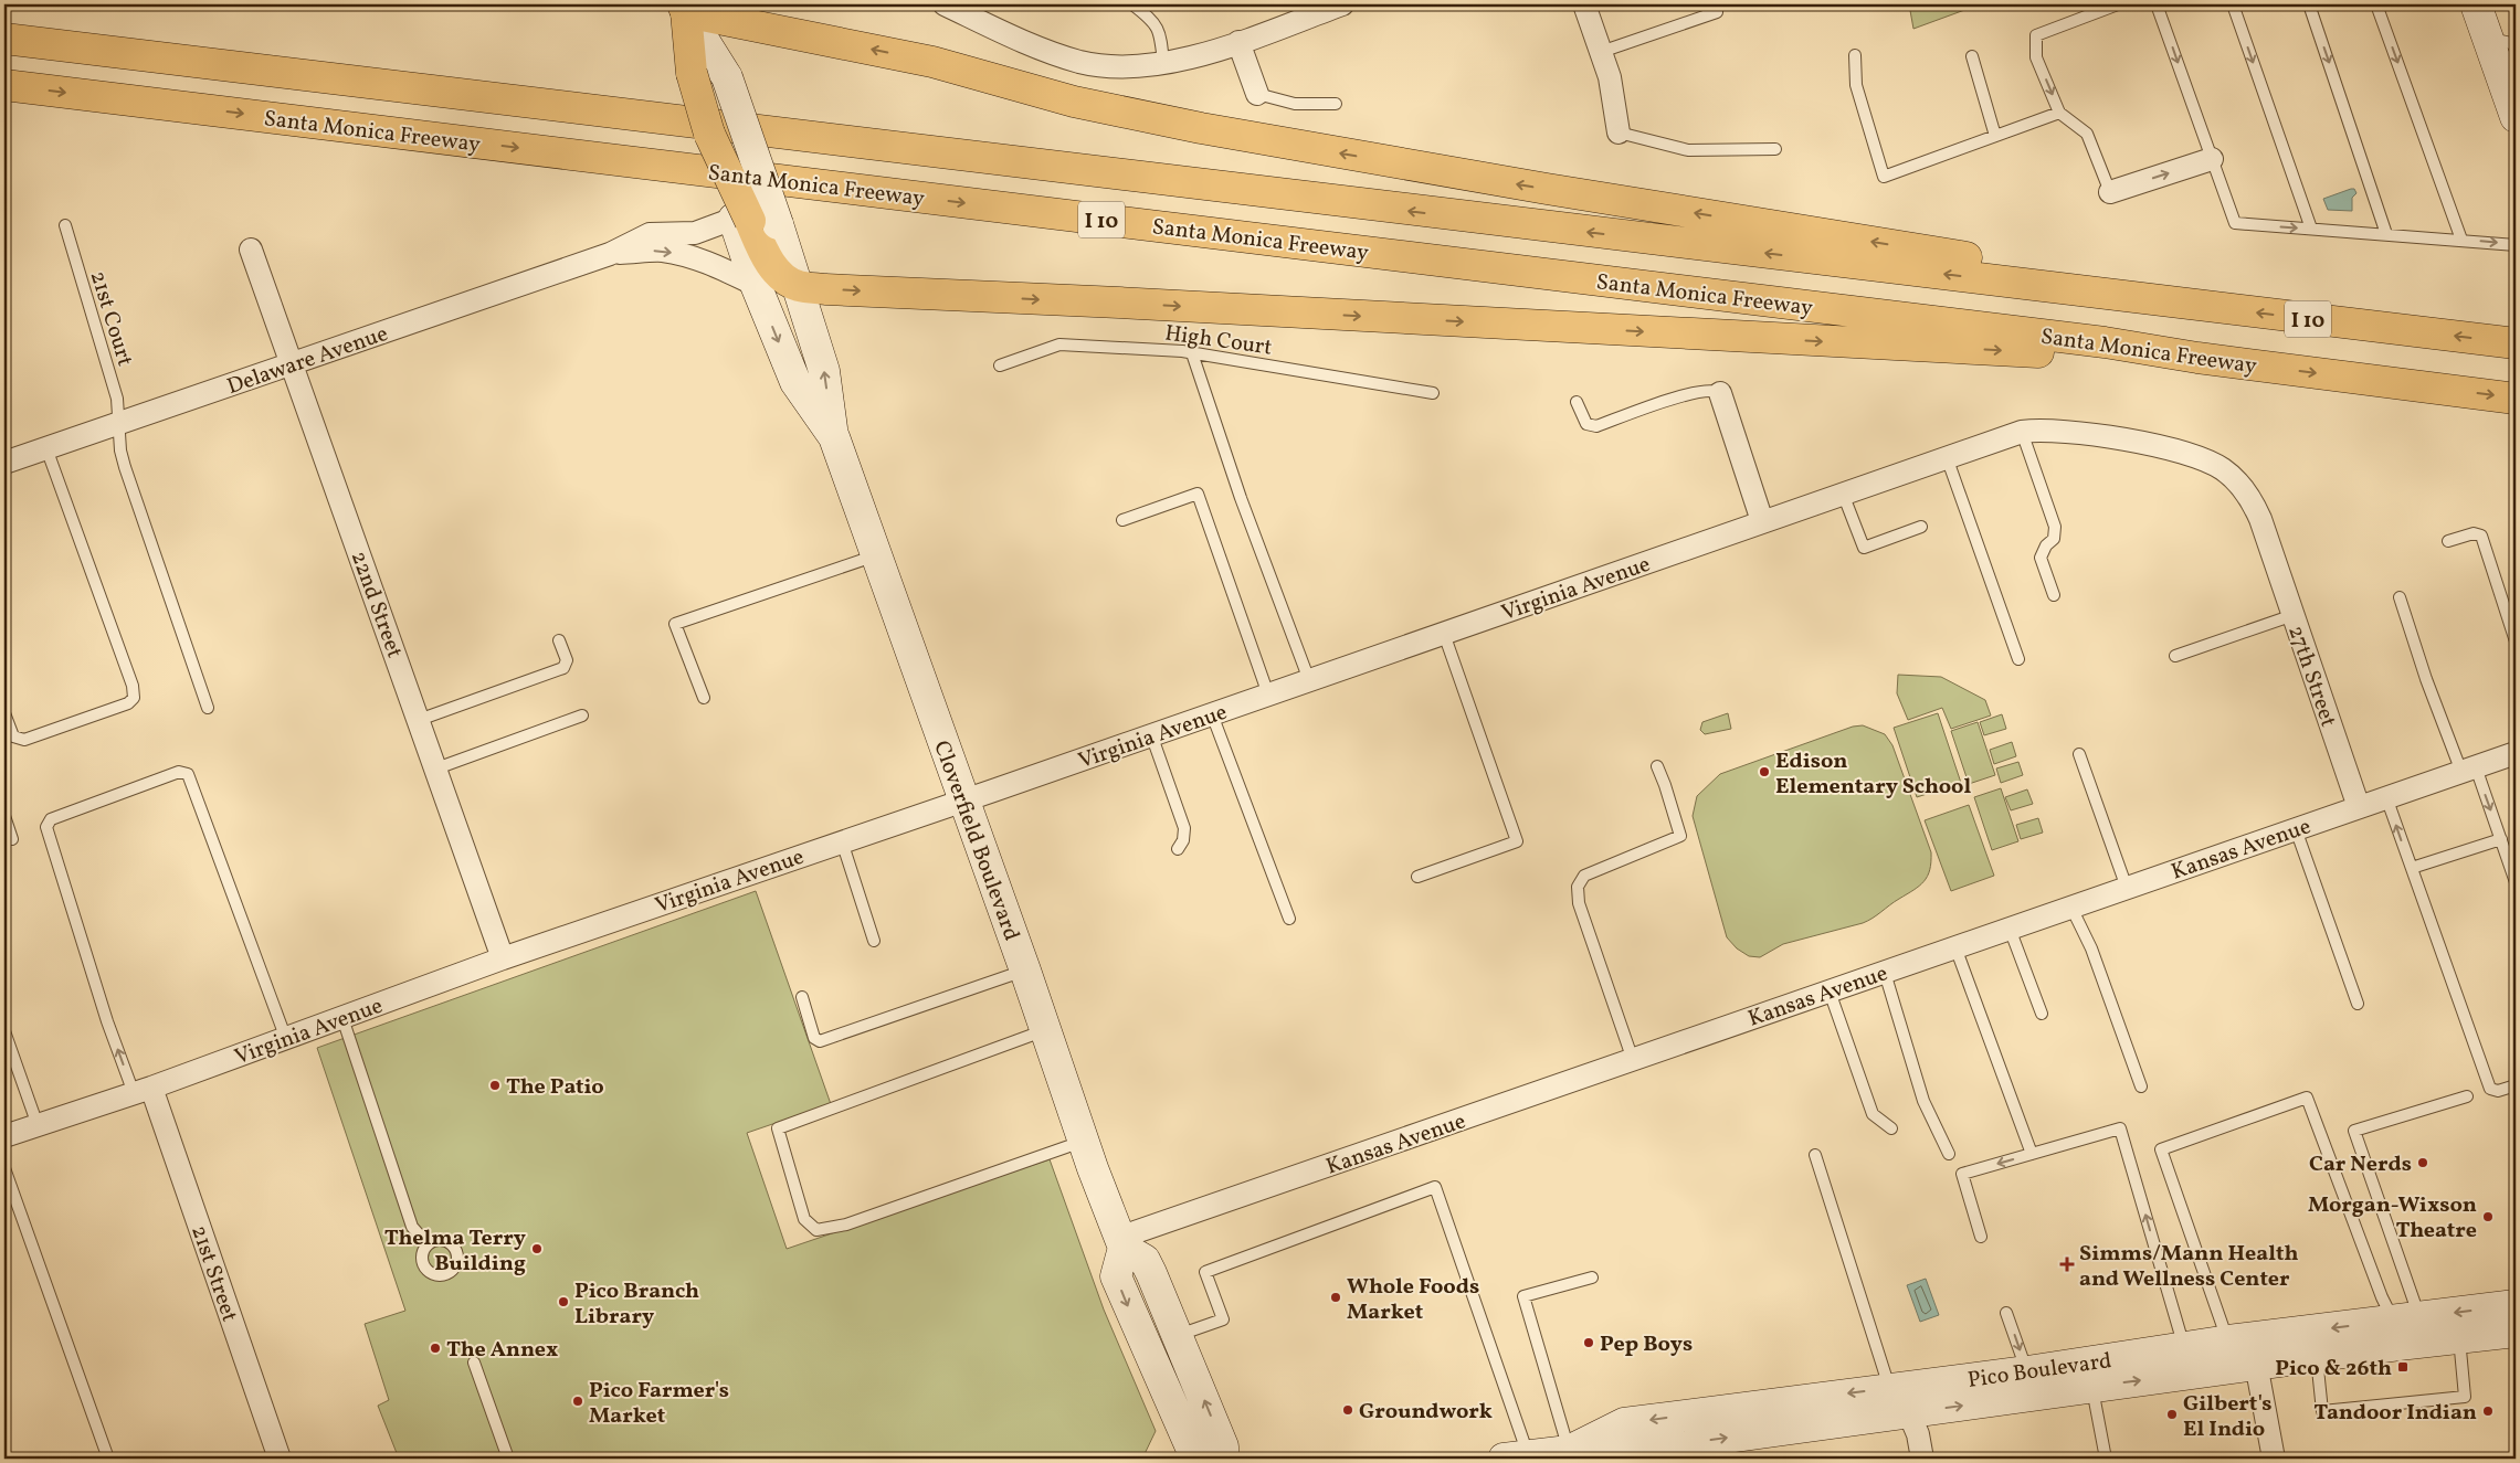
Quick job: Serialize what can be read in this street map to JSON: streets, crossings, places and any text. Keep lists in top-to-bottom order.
{
  "streets": {
    "main road": [
      "Santa Monica Freeway",
      "I 10",
      "Cloverfield Boulevard",
      "Pico Boulevard"
    ],
    "street": [
      "Delaware Avenue",
      "Virginia Avenue",
      "22nd Street",
      "27th Street",
      "Kansas Avenue",
      "21st Street"
    ],
    "lane": ["21st Court", "High Court"]
  },
  "crossings": [
    ["21st Court", "Delaware Avenue"],
    ["Delaware Avenue", "22nd Street"],
    ["Delaware Avenue", "Cloverfield Boulevard"],
    ["Virginia Avenue", "22nd Street"],
    ["Virginia Avenue", "27th Street"],
    ["Virginia Avenue", "Cloverfield Boulevard"],
    ["Virginia Avenue", "21st Street"],
    ["27th Street", "Kansas Avenue"],
    ["Cloverfield Boulevard", "Kansas Avenue"]
  ],
  "places": {
    "other": [
      "Edison Elementary School",
      "The Patio",
      "Car Nerds",
      "Morgan-Wixson Theatre",
      "Thelma Terry Building",
      "Whole Foods Market",
      "Pico Branch Library",
      "Pep Boys",
      "The Annex",
      "Pico Farmer's Market",
      "Groundwork",
      "Tandoor Indian",
      "Gilbert's El Indio"
    ],
    "health": ["Simms/Mann Health and Wellness Center"],
    "transit": ["Pico & 26th"]
  }
}
